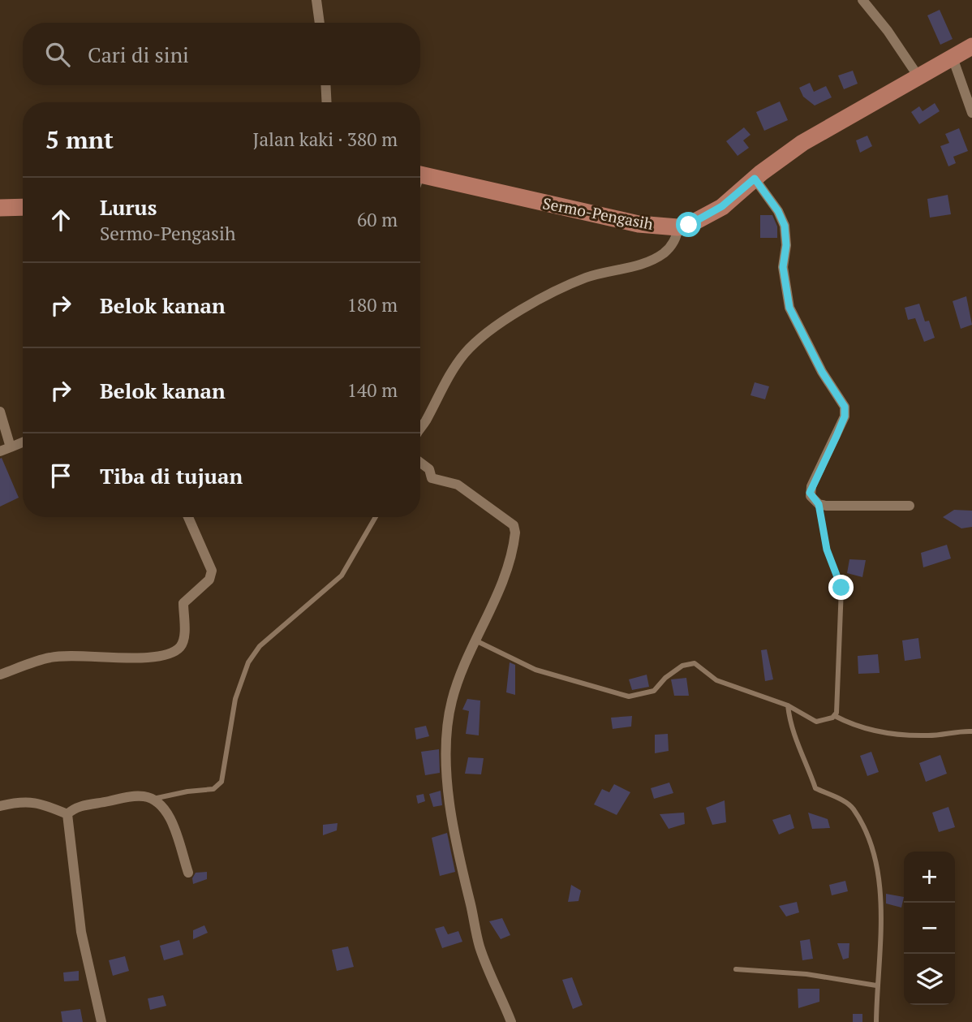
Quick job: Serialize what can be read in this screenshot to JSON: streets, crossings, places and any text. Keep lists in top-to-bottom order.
{
  "streets": {
    "main road": ["Sermo-Pengasih"]
  },
  "page": {
    "search": "Cari di sini",
    "heading": ["5 mnt", "Jalan kaki · 380 m"],
    "list": [
      ["Lurus", "Sermo-Pengasih", "60 m"],
      ["Belok kanan", "180 m"],
      ["Belok kanan", "140 m"],
      "Tiba di tujuan"
    ],
    "map_buttons": ["+", "−"]
  }
}
